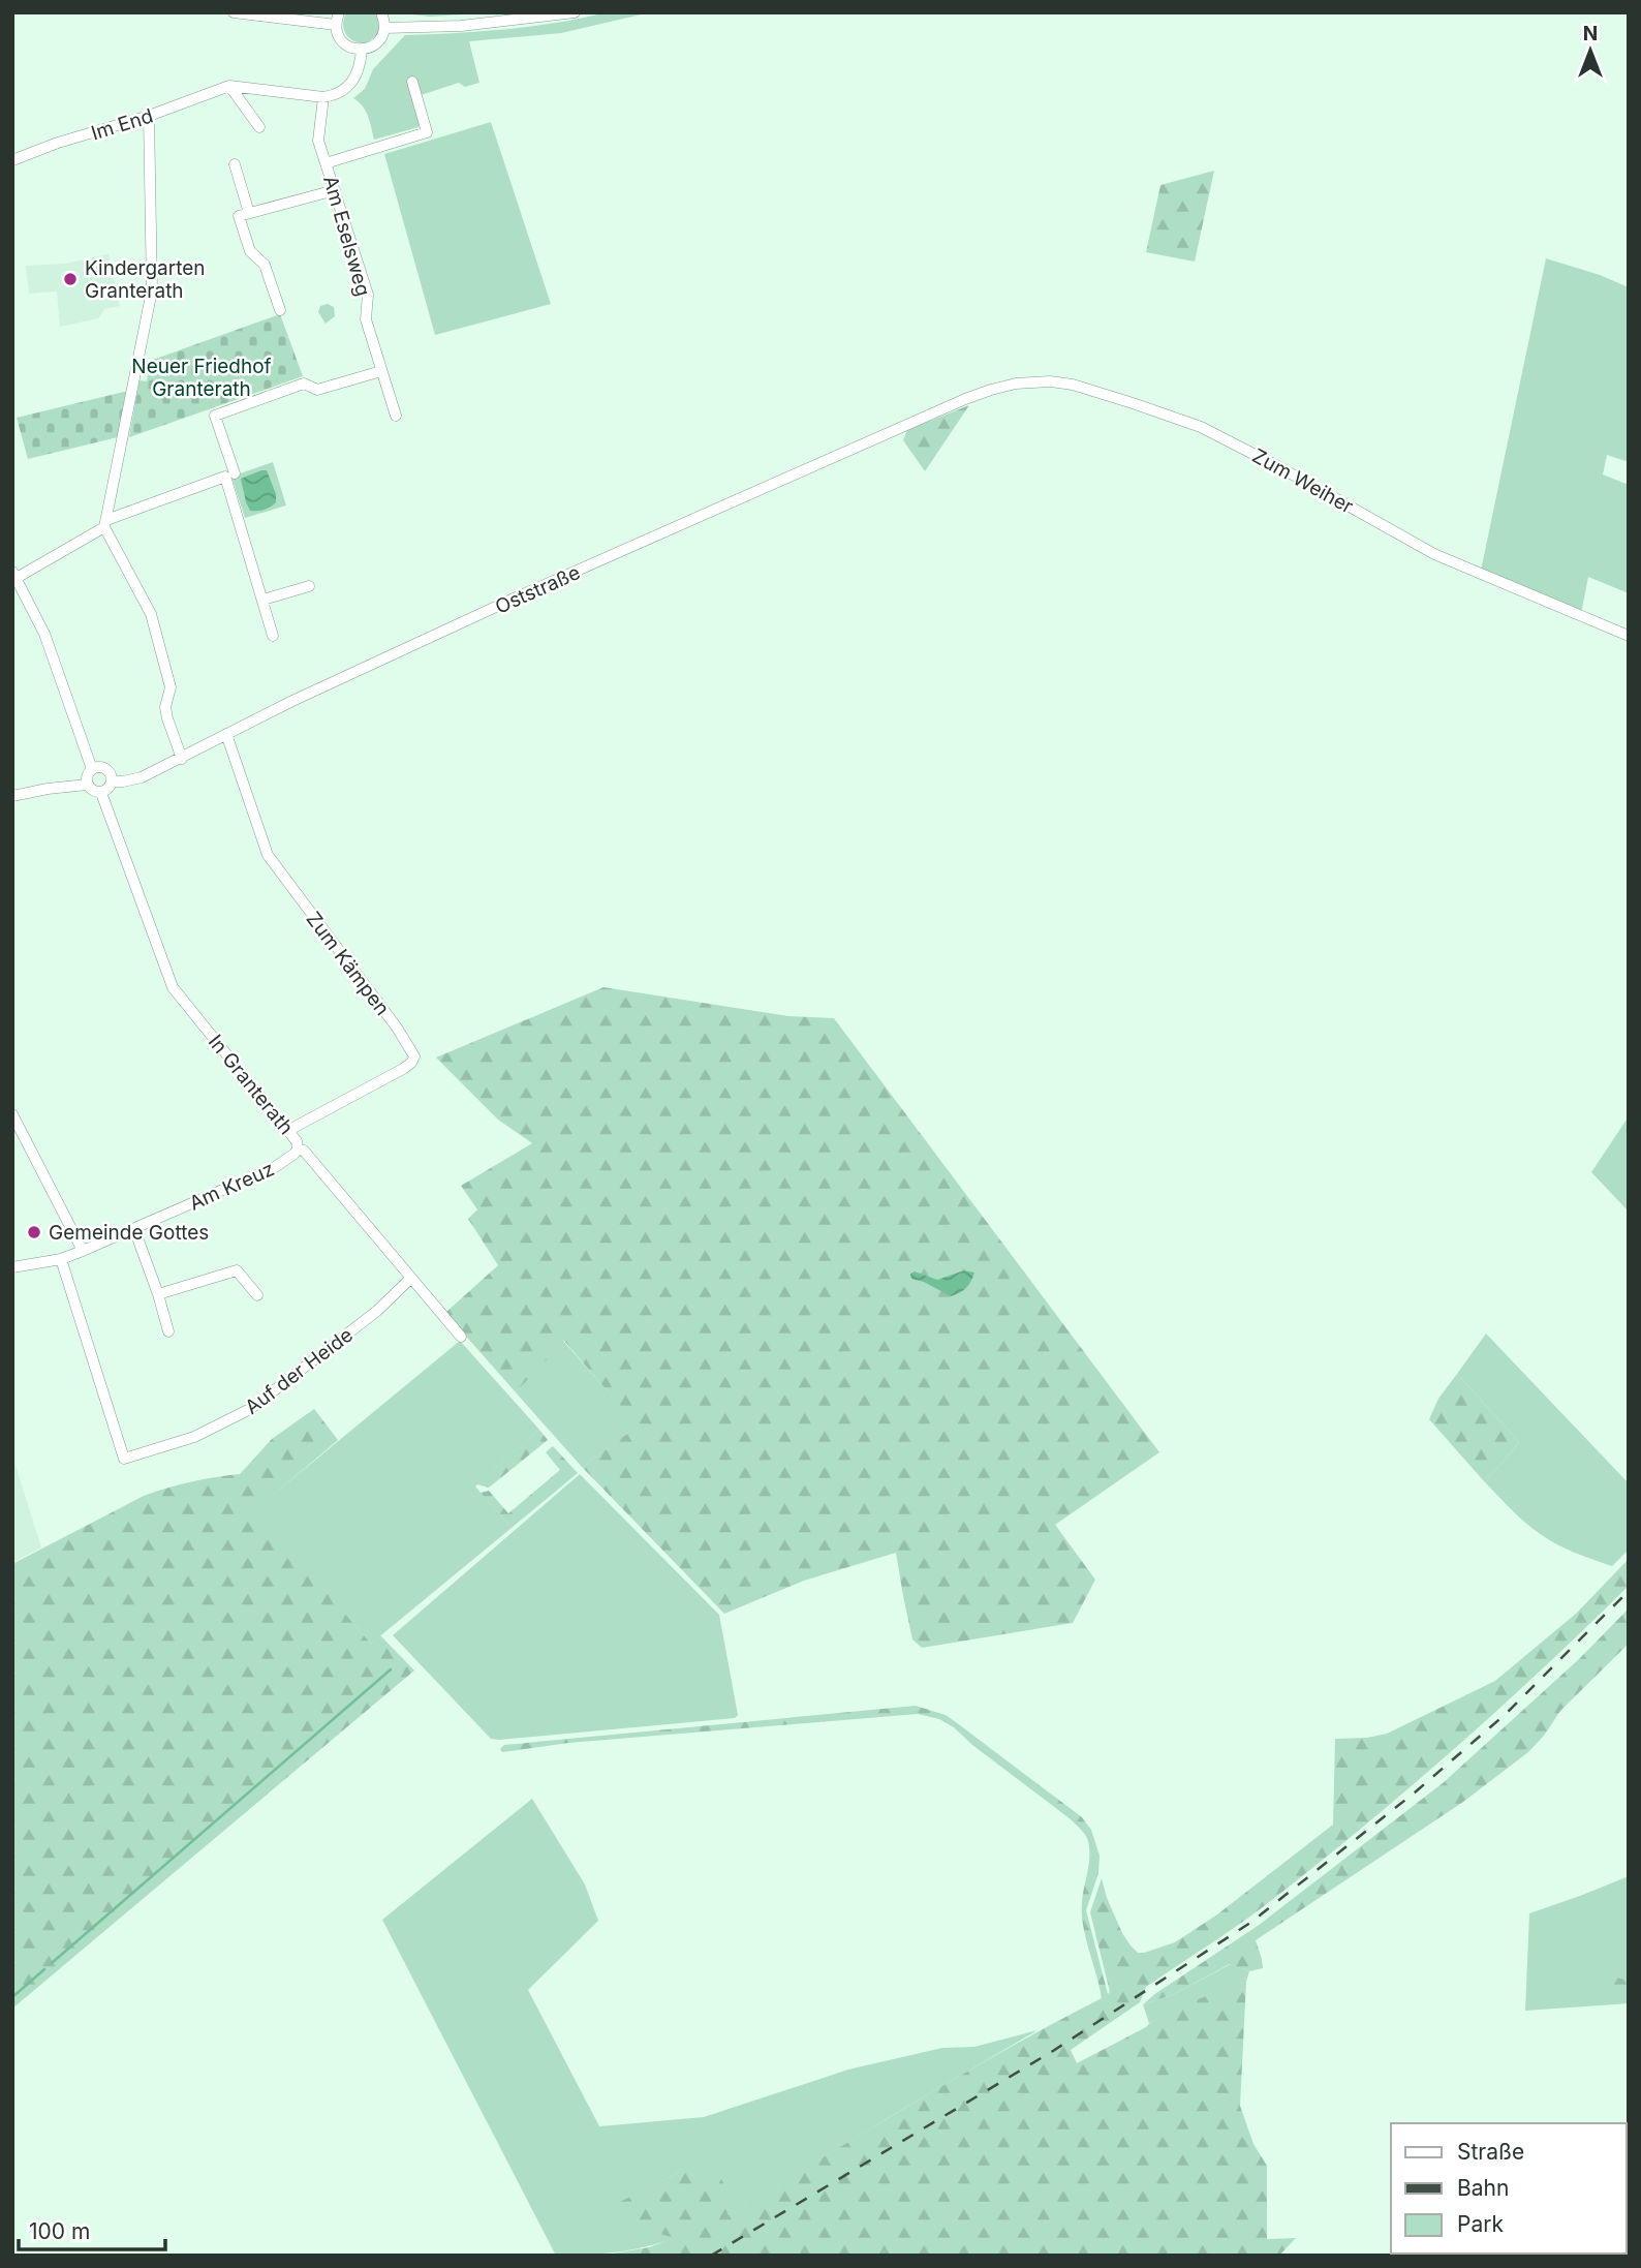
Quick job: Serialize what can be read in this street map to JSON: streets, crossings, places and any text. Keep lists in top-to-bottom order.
{
  "streets": {
    "street": [
      "Im End",
      "Am Eselsweg",
      "Zum Weiher",
      "Oststraße",
      "Zum Kämpen",
      "In Granterath",
      "Am Kreuz",
      "Auf der Heide"
    ]
  },
  "crossings": [
    ["Im End", "Am Eselsweg"],
    ["Zum Weiher", "Oststraße"],
    ["Oststraße", "Zum Kämpen"],
    ["Oststraße", "In Granterath"],
    ["Zum Kämpen", "In Granterath"],
    ["In Granterath", "Am Kreuz"],
    ["In Granterath", "Auf der Heide"],
    ["Am Kreuz", "Auf der Heide"]
  ],
  "parks": ["Neuer Friedhof Granterath"],
  "places": ["Kindergarten Granterath", "Gemeinde Gottes"],
  "legend": ["Straße", "Bahn", "Park"],
  "scale_bar": "100 m",
  "north": "top"
}
